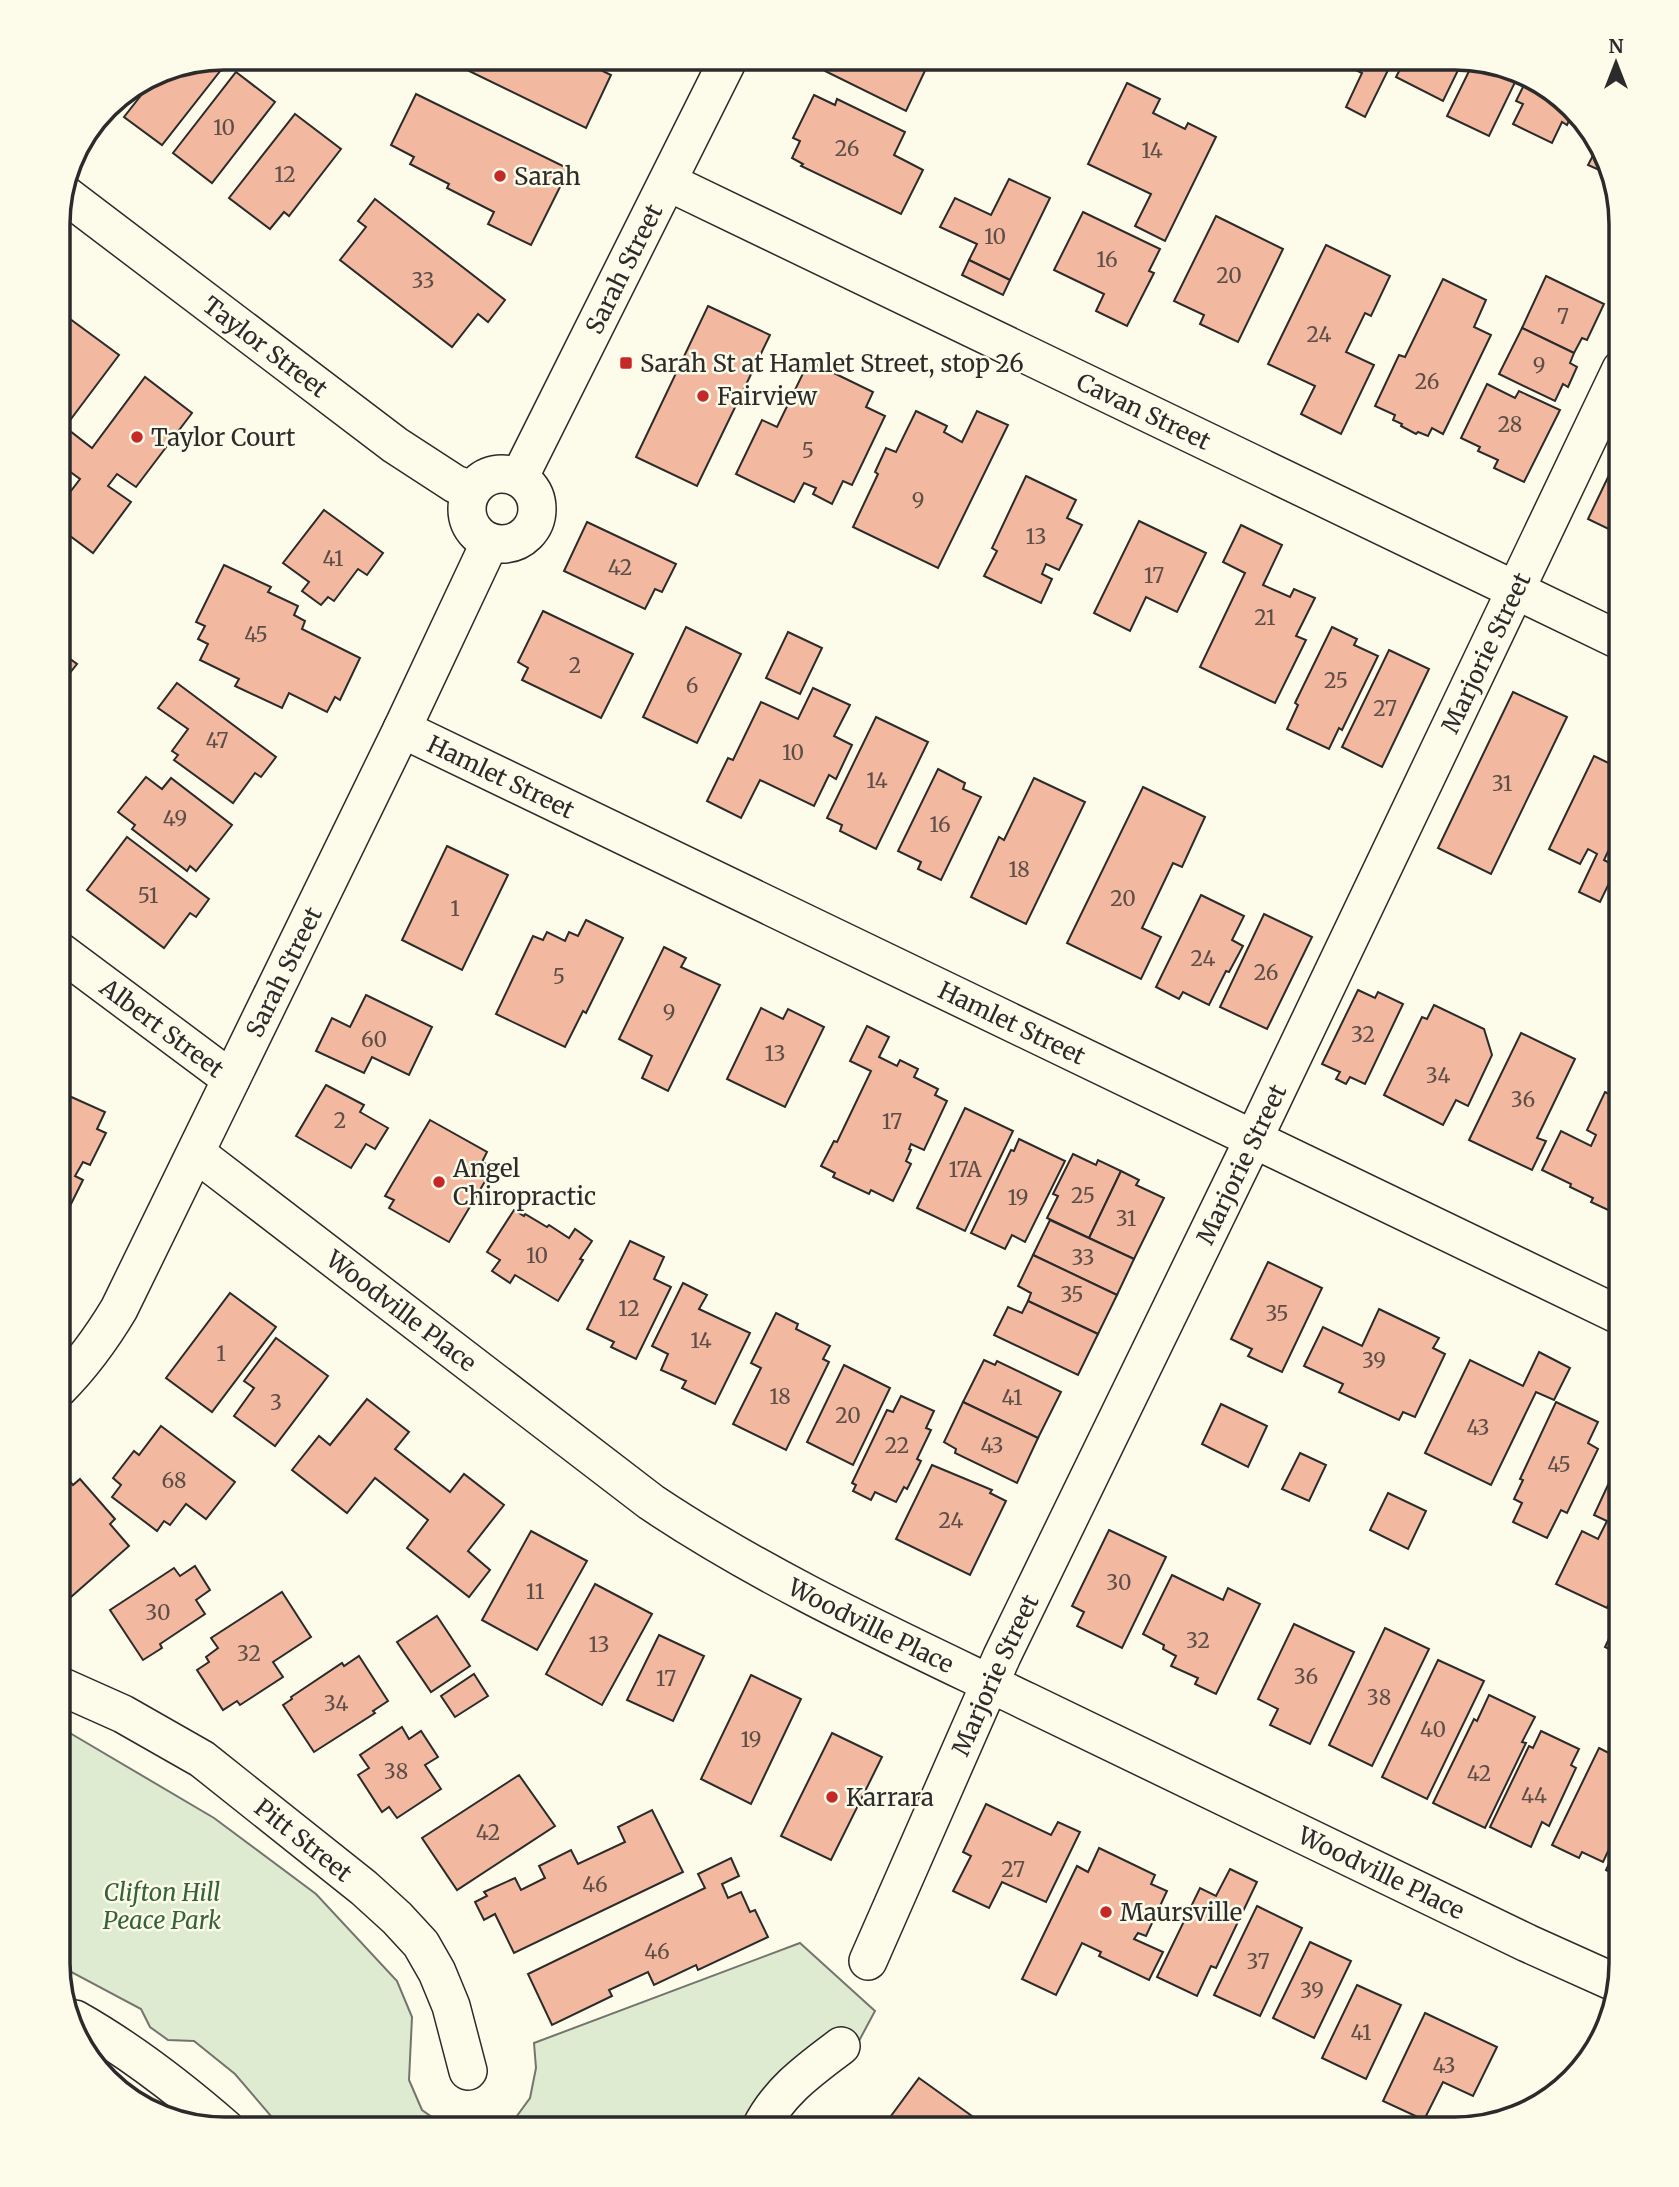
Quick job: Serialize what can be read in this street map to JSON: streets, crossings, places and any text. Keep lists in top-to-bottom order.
{
  "streets": {
    "street": [
      "Sarah Street",
      "Taylor Street",
      "Cavan Street",
      "Marjorie Street",
      "Hamlet Street",
      "Albert Street",
      "Woodville Place",
      "Pitt Street"
    ]
  },
  "crossings": [
    ["Sarah Street", "Taylor Street"],
    ["Sarah Street", "Cavan Street"],
    ["Sarah Street", "Hamlet Street"],
    ["Sarah Street", "Albert Street"],
    ["Sarah Street", "Woodville Place"],
    ["Cavan Street", "Marjorie Street"],
    ["Marjorie Street", "Hamlet Street"],
    ["Marjorie Street", "Woodville Place"]
  ],
  "parks": ["Clifton Hill Peace Park"],
  "places": {
    "other": [
      "Sarah",
      "Fairview",
      "Taylor Court",
      "Angel Chiropractic",
      "Karrara",
      "Maursville"
    ],
    "transit": ["Sarah St at Hamlet Street, stop 26"]
  },
  "house_numbers": [
    "10",
    "26",
    "14",
    "12",
    "10",
    "16",
    "20",
    "33",
    "7",
    "24",
    "9",
    "26",
    "28",
    "5",
    "9",
    "13",
    "41",
    "42",
    "17",
    "21",
    "45",
    "2",
    "25",
    "6",
    "27",
    "47",
    "10",
    "14",
    "31",
    "49",
    "16",
    "18",
    "51",
    "20",
    "1",
    "24",
    "26",
    "5",
    "9",
    "32",
    "60",
    "13",
    "34",
    "36",
    "2",
    "17",
    "17A",
    "25",
    "19",
    "31",
    "10",
    "33",
    "35",
    "12",
    "35",
    "14",
    "1",
    "39",
    "18",
    "41",
    "3",
    "20",
    "43",
    "22",
    "43",
    "45",
    "68",
    "24",
    "30",
    "11",
    "30",
    "32",
    "13",
    "32",
    "36",
    "17",
    "38",
    "34",
    "40",
    "19",
    "38",
    "42",
    "44",
    "42",
    "27",
    "46",
    "46",
    "37",
    "39",
    "41",
    "43"
  ],
  "north": "top"
}
